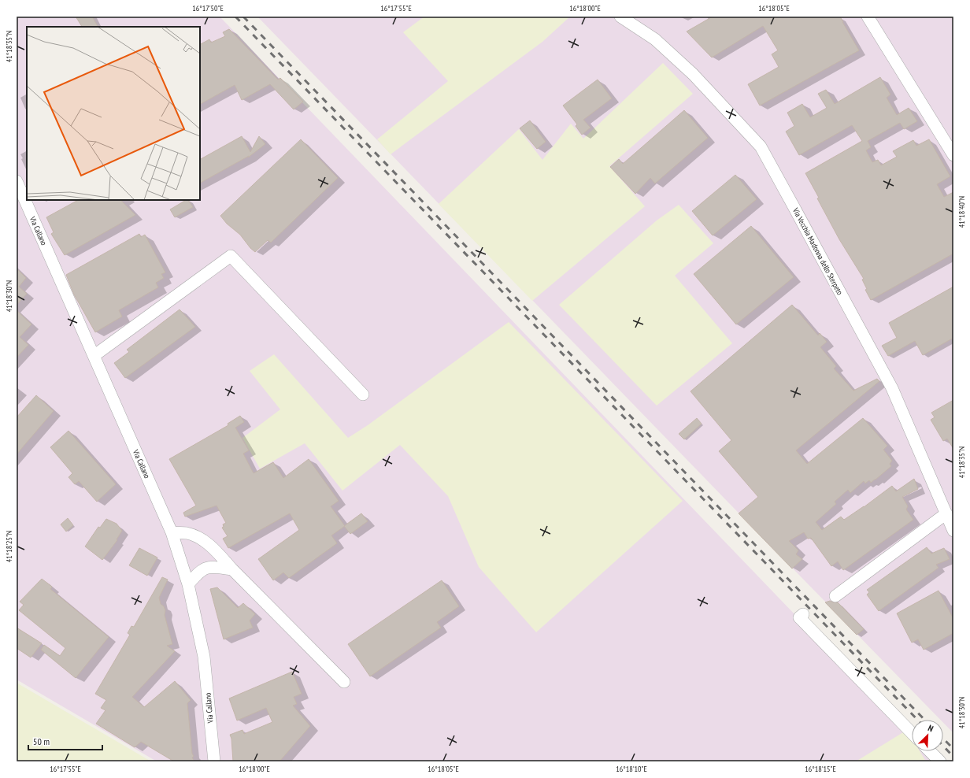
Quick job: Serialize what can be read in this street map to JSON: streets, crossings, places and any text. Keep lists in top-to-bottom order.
{
  "streets": {
    "street": ["Via Callano", "Via Vecchia Madonna dello Sterpeto"]
  },
  "scale_bar": "50 m",
  "north": "top right",
  "coordinates": [
    "16°17'50\"E",
    "16°17'55\"E",
    "16°18'00\"E",
    "16°18'05\"E",
    "41°18'35\"N",
    "41°18'40\"N",
    "41°18'30\"N",
    "41°18'25\"N",
    "16°18'10\"E",
    "16°18'15\"E"
  ]
}
